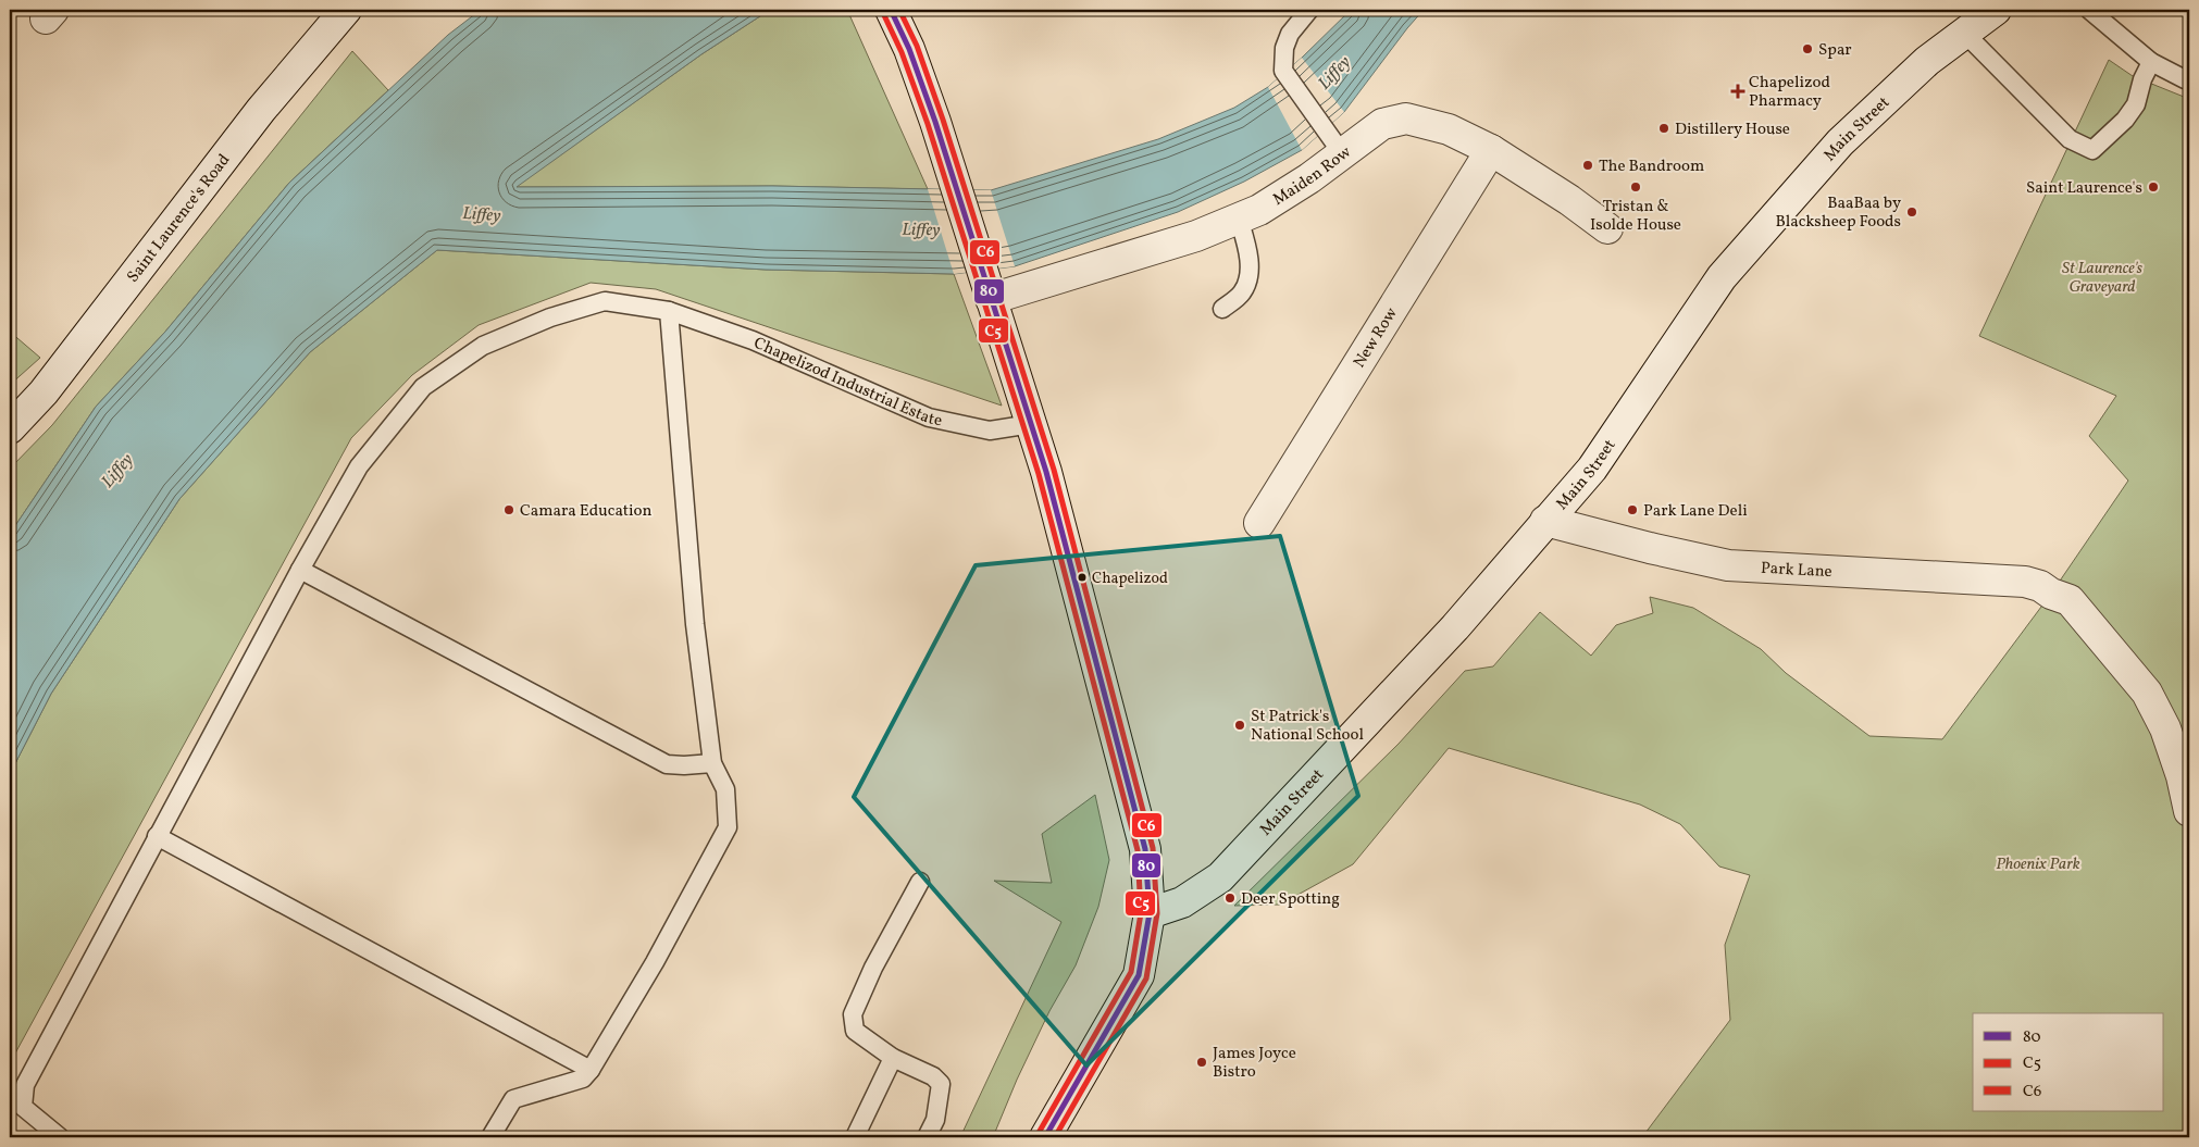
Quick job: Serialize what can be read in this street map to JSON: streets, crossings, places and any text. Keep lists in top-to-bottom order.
{
  "streets": {
    "street": [
      "Main Street",
      "Maiden Row",
      "Saint Laurence's Road",
      "New Row",
      "Park Lane"
    ],
    "lane": ["Chapelizod Industrial Estate"]
  },
  "crossings": [
    ["Main Street", "Park Lane"],
    ["Maiden Row", "New Row"]
  ],
  "water": ["Liffey"],
  "parks": ["St Laurence's Graveyard", "Phoenix Park"],
  "places": {
    "other": [
      "Spar",
      "Distillery House",
      "The Bandroom",
      "Tristan & Isolde House",
      "Saint Laurence's",
      "BaaBaa by Blacksheep Foods",
      "Camara Education",
      "Park Lane Deli",
      "Chapelizod",
      "St Patrick's National School",
      "Deer Spotting",
      "James Joyce Bistro"
    ],
    "health": ["Chapelizod Pharmacy"]
  },
  "lines": ["transit line 80", "transit line C6", "transit line C5"],
  "legend": ["80", "C5", "C6"]
}
